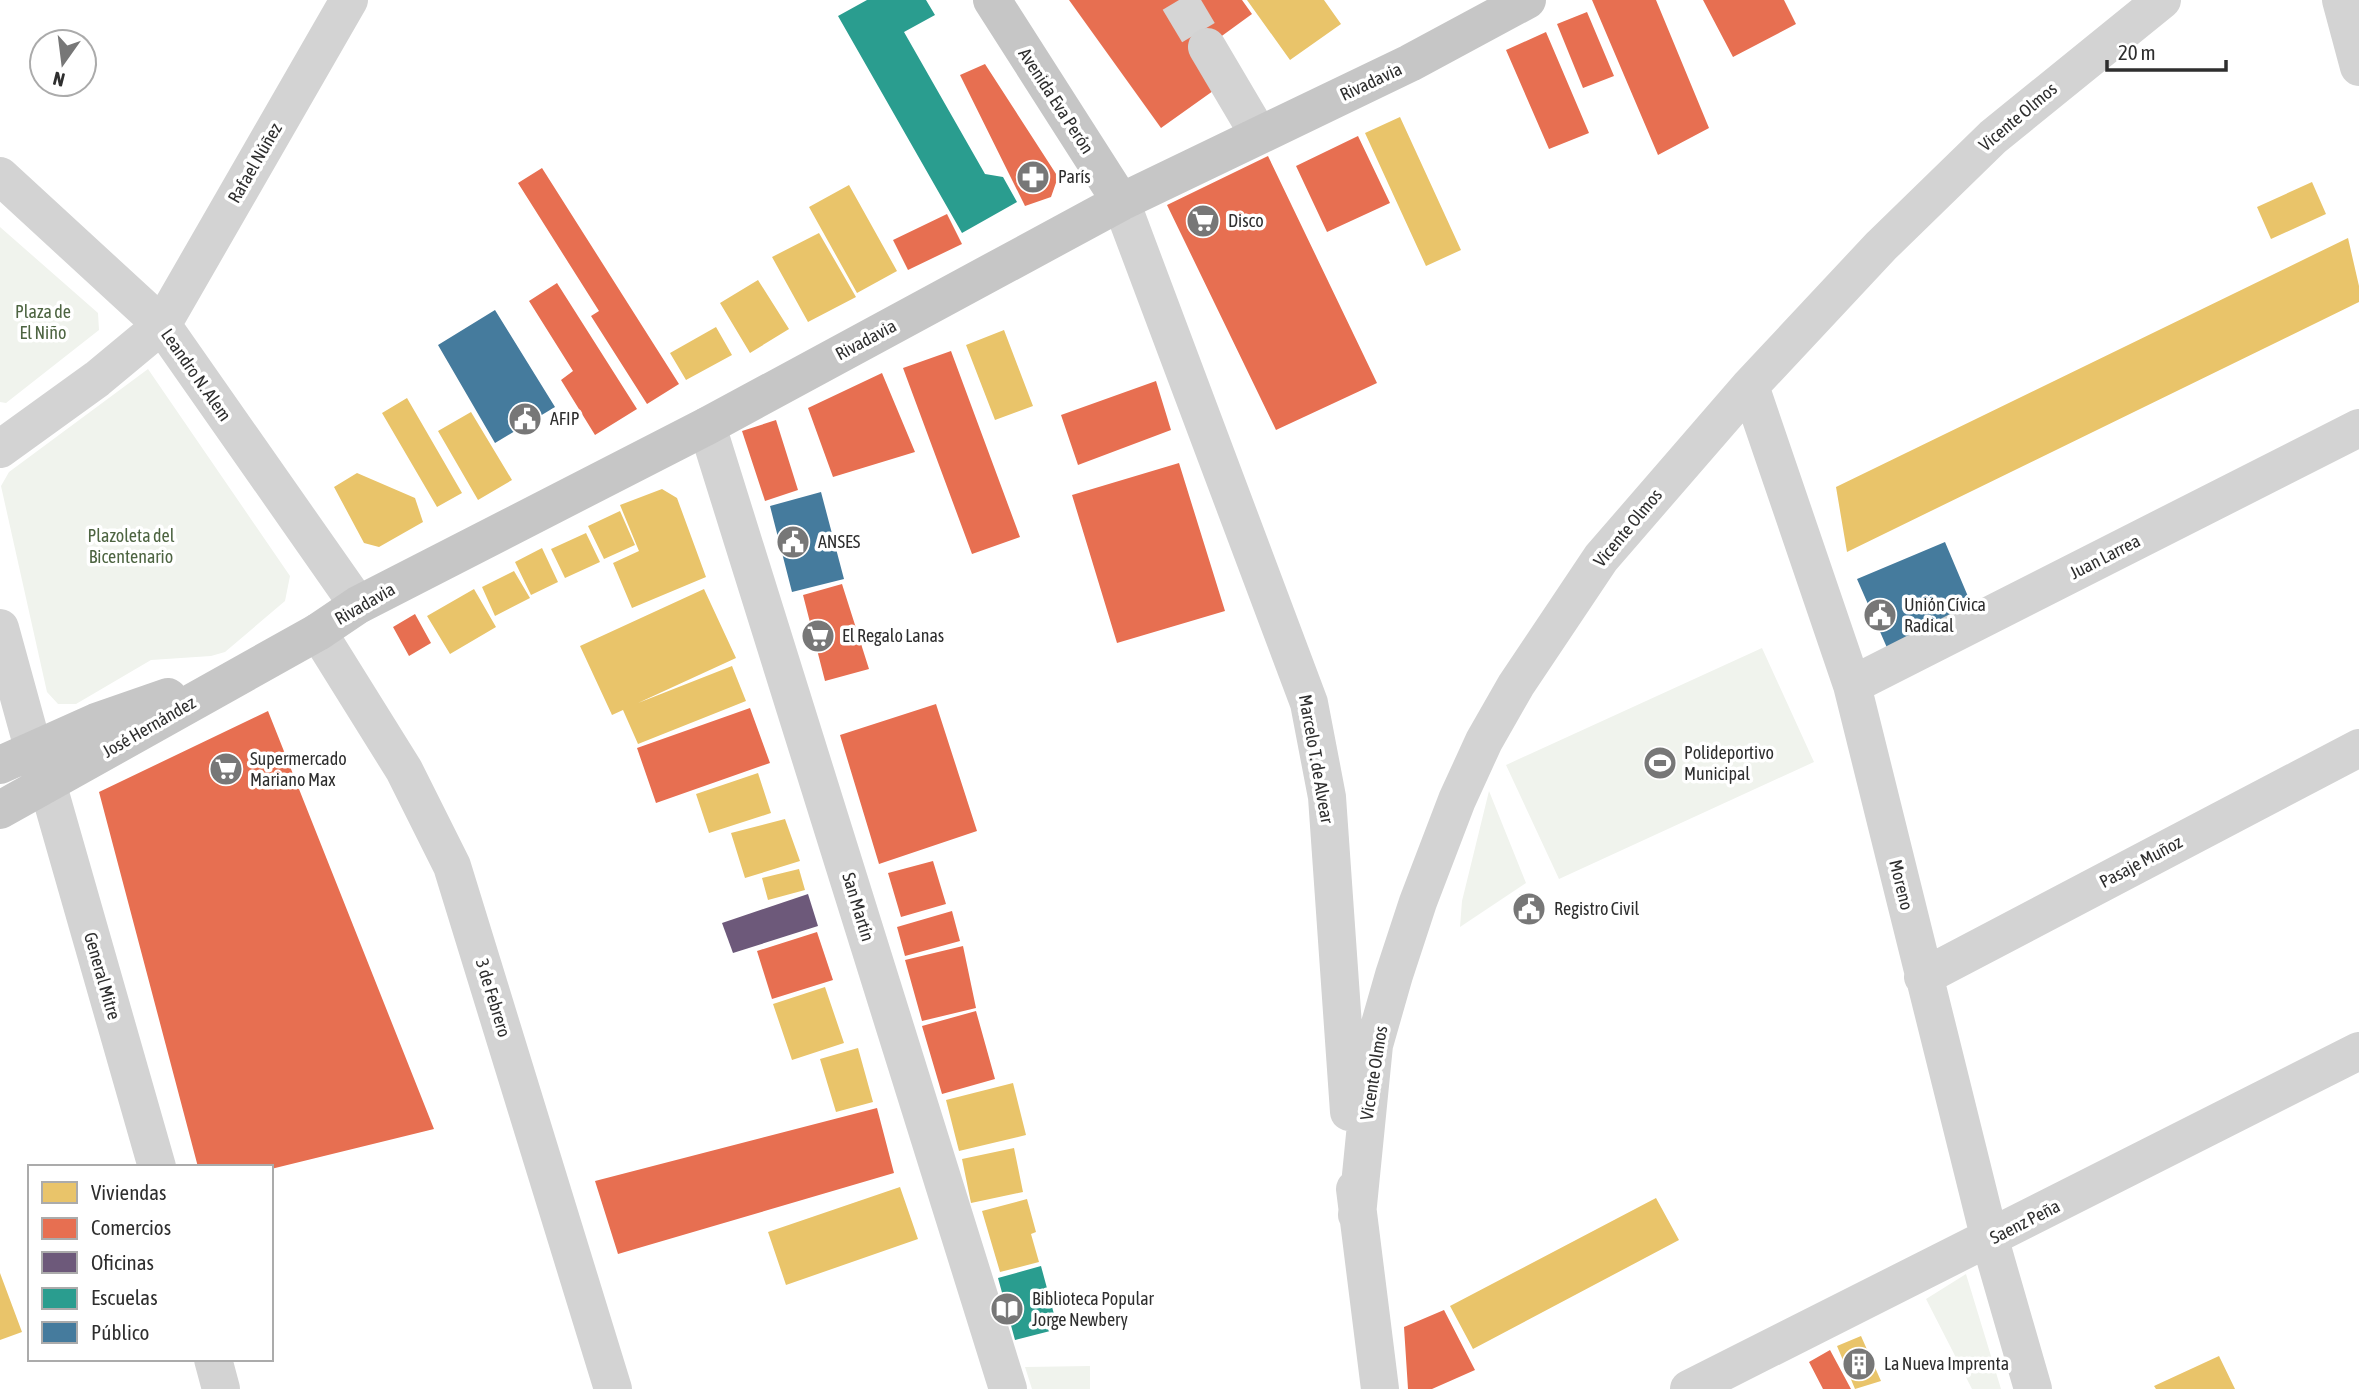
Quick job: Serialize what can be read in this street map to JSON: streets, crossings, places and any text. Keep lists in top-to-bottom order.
{
  "streets": {
    "main road": ["Rivadavia", "Avenida Eva Perón", "José Hernández"],
    "street": [
      "Vicente Olmos",
      "Rafael Núñez",
      "Leandro N. Alem",
      "Juan Larrea",
      "Marcelo T. de Alvear",
      "Pasaje Muñoz",
      "Moreno",
      "San Martín",
      "General Mitre",
      "3 de Febrero",
      "Saenz Peña"
    ]
  },
  "crossings": [
    ["Rivadavia", "Avenida Eva Perón"],
    ["Rivadavia", "Leandro N. Alem"],
    ["Rivadavia", "José Hernández"],
    ["Rivadavia", "Marcelo T. de Alvear"],
    ["Rivadavia", "San Martín"],
    ["Rivadavia", "3 de Febrero"],
    ["Avenida Eva Perón", "Marcelo T. de Alvear"],
    ["Vicente Olmos", "Marcelo T. de Alvear"],
    ["Vicente Olmos", "Moreno"],
    ["Rafael Núñez", "Leandro N. Alem"],
    ["Juan Larrea", "Moreno"],
    ["José Hernández", "General Mitre"],
    ["Pasaje Muñoz", "Moreno"],
    ["Moreno", "Saenz Peña"]
  ],
  "parks": ["Plaza de El Niño", "Plazoleta del Bicentenario"],
  "places": {
    "pharmacy": ["París"],
    "supermarket": ["Disco", "El Regalo Lanas", "Supermercado Mariano Max"],
    "public building": [
      "AFIP",
      "ANSES",
      "Unión Cívica Radical",
      "Registro Civil"
    ],
    "sports": ["Polideportivo Municipal"],
    "library": ["Biblioteca Popular Jorge Newbery"],
    "building": ["La Nueva Imprenta"]
  },
  "legend": [
    "Viviendas",
    "Comercios",
    "Oficinas",
    "Escuelas",
    "Público"
  ],
  "scale_bar": "20 m",
  "north": "bottom"
}
